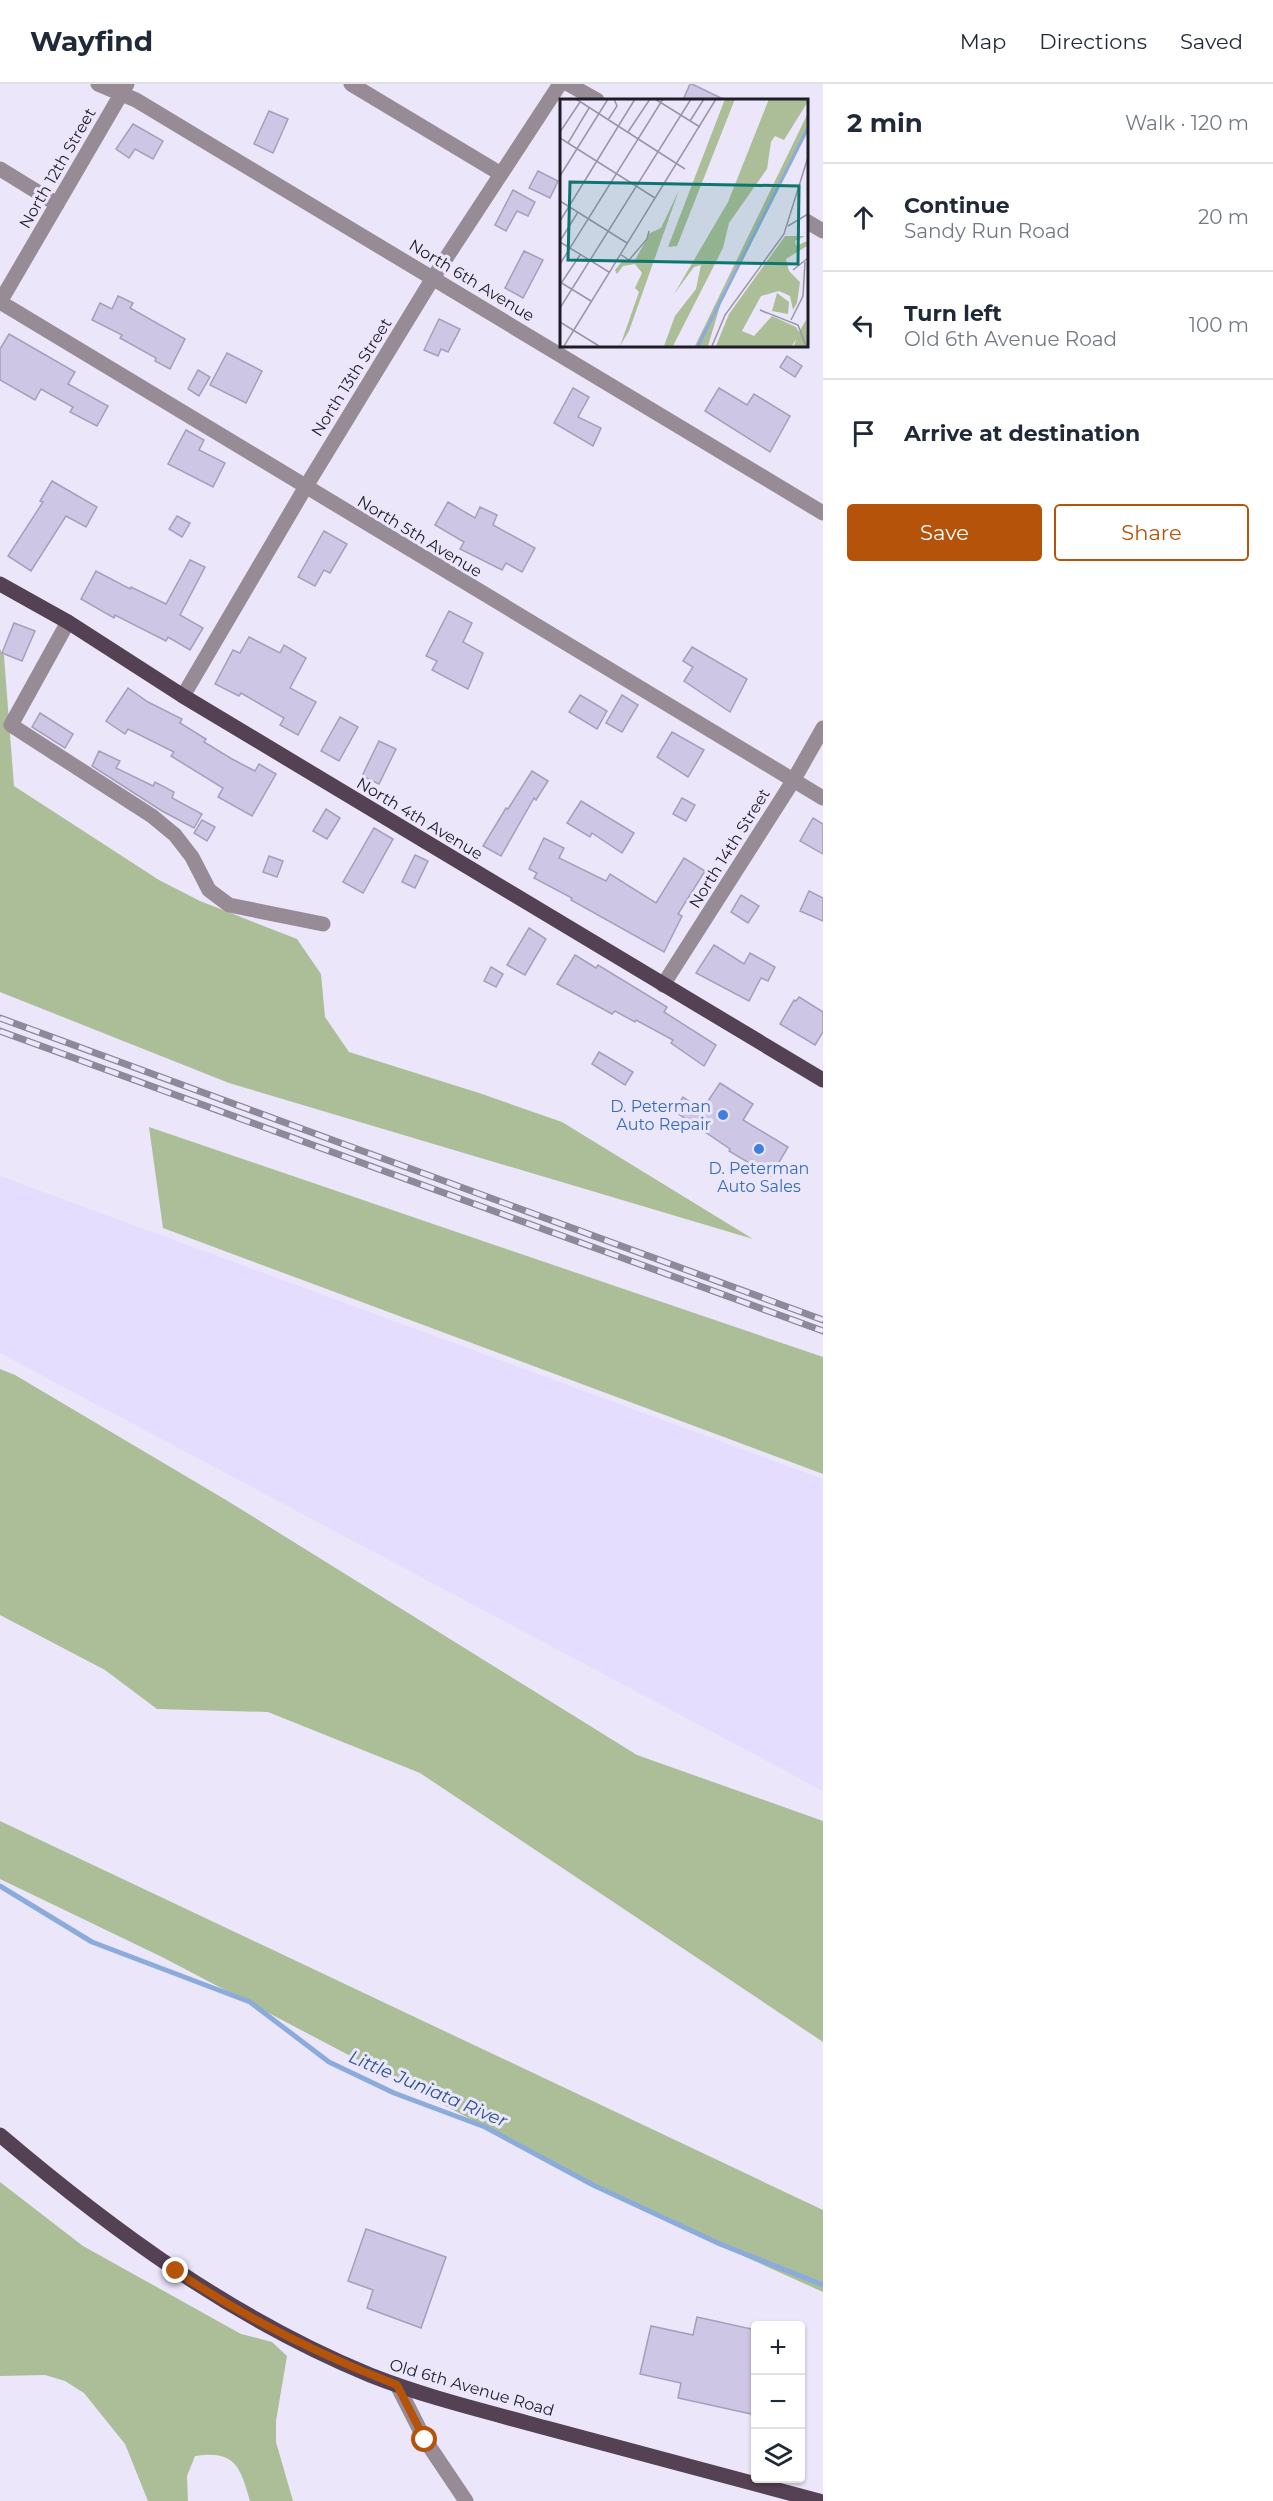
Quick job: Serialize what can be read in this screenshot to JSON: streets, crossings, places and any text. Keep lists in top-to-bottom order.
{
  "streets": {
    "main road": ["North 4th Avenue", "Old 6th Avenue Road"],
    "street": [
      "North 12th Street",
      "North 6th Avenue",
      "North 13th Street",
      "North 5th Avenue",
      "North 14th Street"
    ]
  },
  "crossings": [
    ["North 12th Street", "North 6th Avenue"],
    ["North 12th Street", "North 5th Avenue"],
    ["North 6th Avenue", "North 13th Street"],
    ["North 13th Street", "North 5th Avenue"],
    ["North 13th Street", "North 4th Avenue"],
    ["North 5th Avenue", "North 14th Street"],
    ["North 4th Avenue", "North 14th Street"]
  ],
  "water": ["Little Juniata River"],
  "places": ["D. Peterman Auto Repair", "D. Peterman Auto Sales"],
  "page": {
    "header": "Wayfind",
    "nav": ["Map", "Directions", "Saved"],
    "heading": ["2 min", "Walk · 120 m"],
    "list": [
      ["Continue", "Sandy Run Road", "20 m"],
      ["Turn left", "Old 6th Avenue Road", "100 m"],
      "Arrive at destination"
    ],
    "buttons": ["Save", "Share"],
    "map_buttons": ["+", "−"]
  }
}
